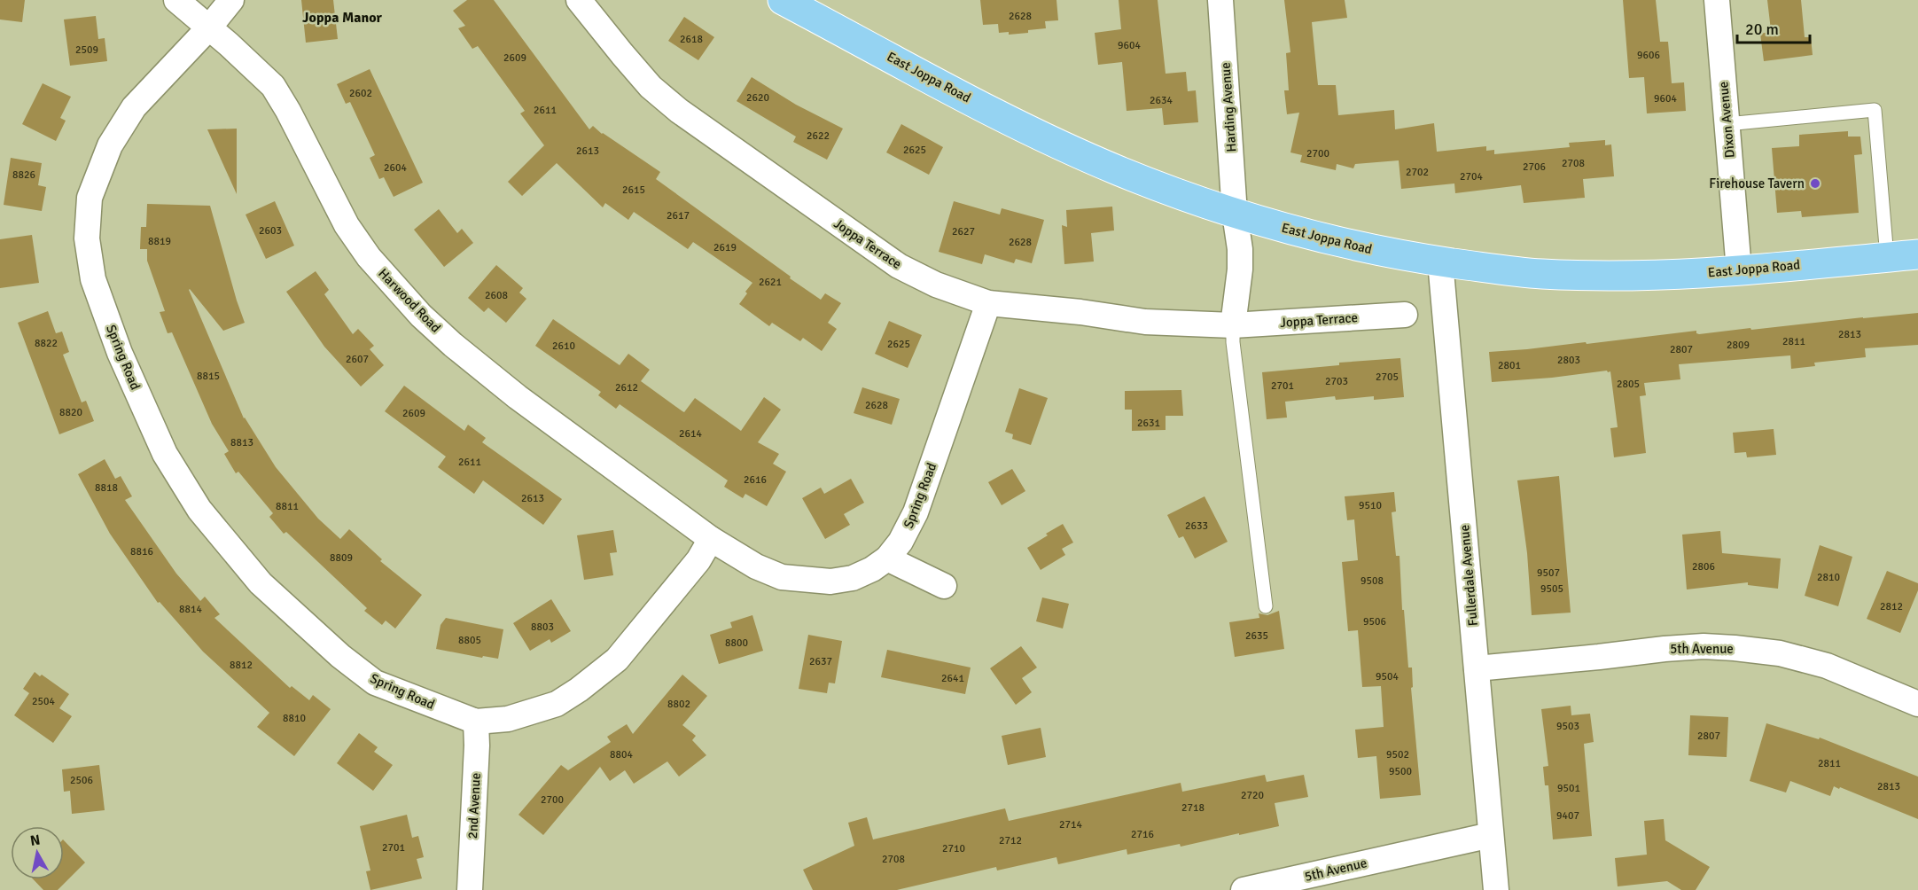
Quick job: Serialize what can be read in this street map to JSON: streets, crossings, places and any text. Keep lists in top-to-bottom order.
{
  "streets": {
    "main road": ["East Joppa Road"],
    "street": [
      "Harding Avenue",
      "Dixon Avenue",
      "Joppa Terrace",
      "Harwood Road",
      "Spring Road",
      "Fullerdale Avenue",
      "5th Avenue",
      "2nd Avenue"
    ]
  },
  "crossings": [
    ["East Joppa Road", "Harding Avenue"],
    ["East Joppa Road", "Dixon Avenue"],
    ["East Joppa Road", "Fullerdale Avenue"],
    ["Joppa Terrace", "Spring Road"],
    ["Harwood Road", "Spring Road"],
    ["Spring Road", "2nd Avenue"],
    ["Fullerdale Avenue", "5th Avenue"]
  ],
  "districts": ["Joppa Manor"],
  "places": ["Firehouse Tavern"],
  "house_numbers": [
    "2628",
    "2618",
    "9604",
    "2509",
    "9606",
    "2609",
    "2602",
    "2620",
    "9604",
    "2634",
    "2611",
    "2622",
    "2625",
    "2613",
    "2700",
    "2708",
    "2706",
    "2604",
    "2702",
    "8826",
    "2704",
    "2615",
    "2617",
    "2603",
    "2627",
    "8819",
    "2628",
    "2619",
    "2621",
    "2608",
    "2813",
    "2811",
    "8822",
    "2625",
    "2809",
    "2610",
    "2807",
    "2607",
    "2803",
    "2801",
    "8815",
    "2705",
    "2703",
    "2805",
    "2701",
    "2612",
    "2628",
    "8820",
    "2609",
    "2631",
    "2614",
    "8813",
    "2611",
    "2616",
    "8818",
    "2613",
    "9510",
    "8811",
    "2633",
    "8816",
    "8809",
    "2806",
    "9507",
    "2810",
    "9508",
    "9505",
    "2812",
    "8814",
    "9506",
    "8803",
    "2635",
    "8805",
    "8800",
    "2637",
    "8812",
    "9504",
    "2641",
    "2504",
    "8802",
    "8810",
    "9503",
    "2807",
    "8804",
    "9502",
    "2811",
    "9500",
    "2506",
    "2813",
    "9501",
    "2720",
    "2700",
    "2718",
    "9407",
    "2714",
    "2716",
    "2712",
    "2701",
    "2710",
    "2708"
  ],
  "scale_bar": "20 m",
  "north": "top"
}
